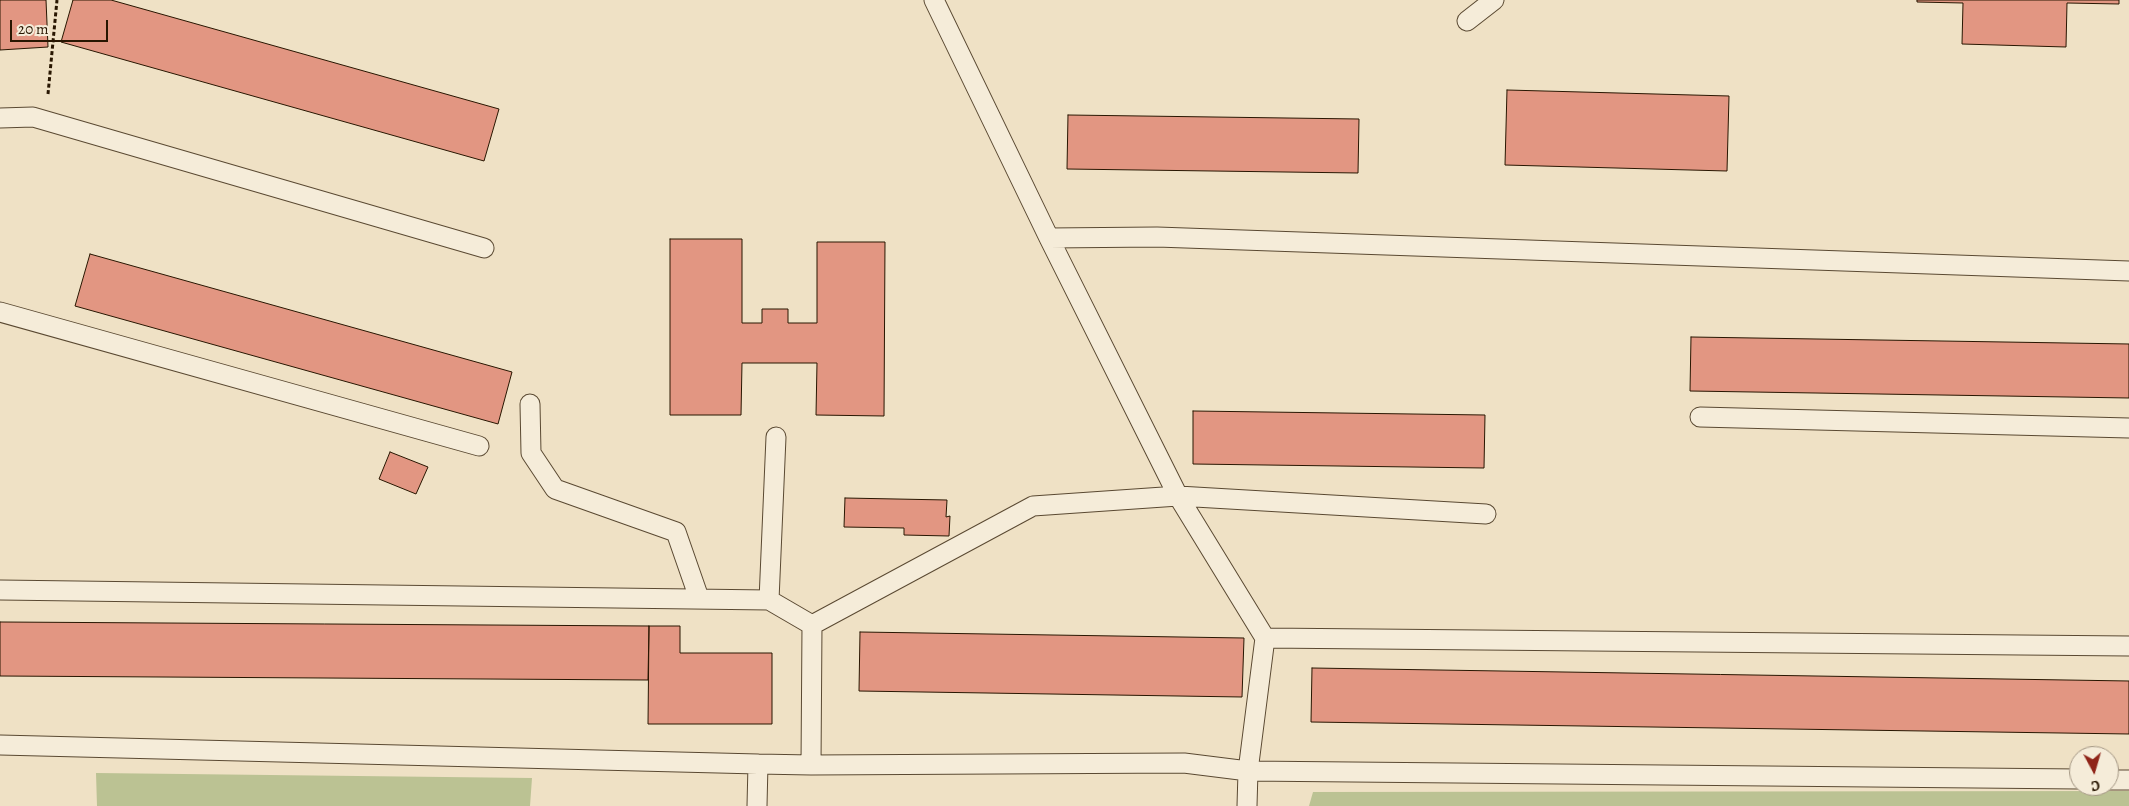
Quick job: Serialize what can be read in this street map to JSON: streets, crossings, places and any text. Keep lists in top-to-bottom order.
{
  "scale_bar": "20 m",
  "north": "bottom"
}
